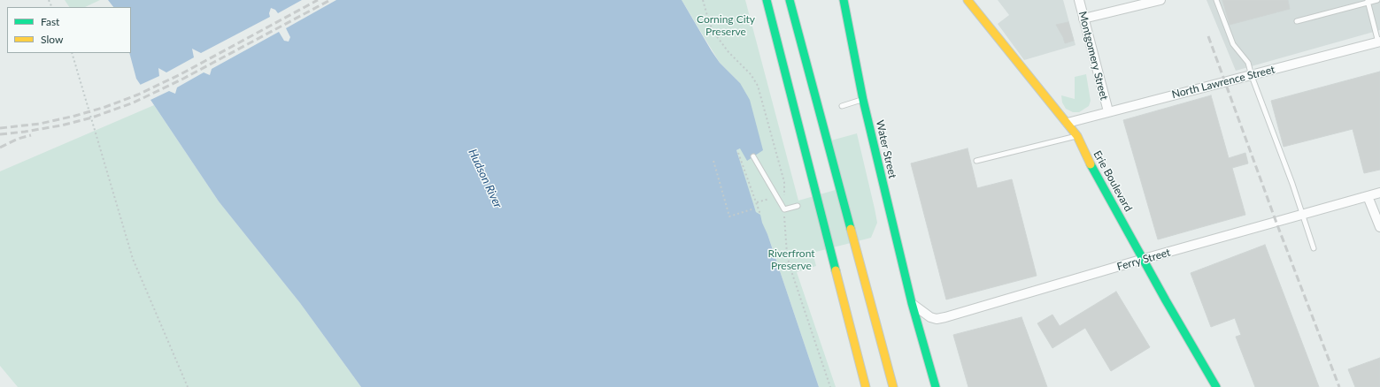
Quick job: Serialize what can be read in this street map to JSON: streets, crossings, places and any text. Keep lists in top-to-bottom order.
{
  "streets": {
    "main road": ["Water Street", "Erie Boulevard"],
    "street": ["Montgomery Street", "North Lawrence Street", "Ferry Street"]
  },
  "crossings": [
    ["Montgomery Street", "North Lawrence Street"],
    ["North Lawrence Street", "Erie Boulevard"],
    ["Water Street", "Ferry Street"],
    ["Erie Boulevard", "Ferry Street"]
  ],
  "water": ["Hudson River"],
  "parks": ["Corning City Preserve", "Riverfront Preserve"],
  "legend": ["Fast", "Slow"]
}
